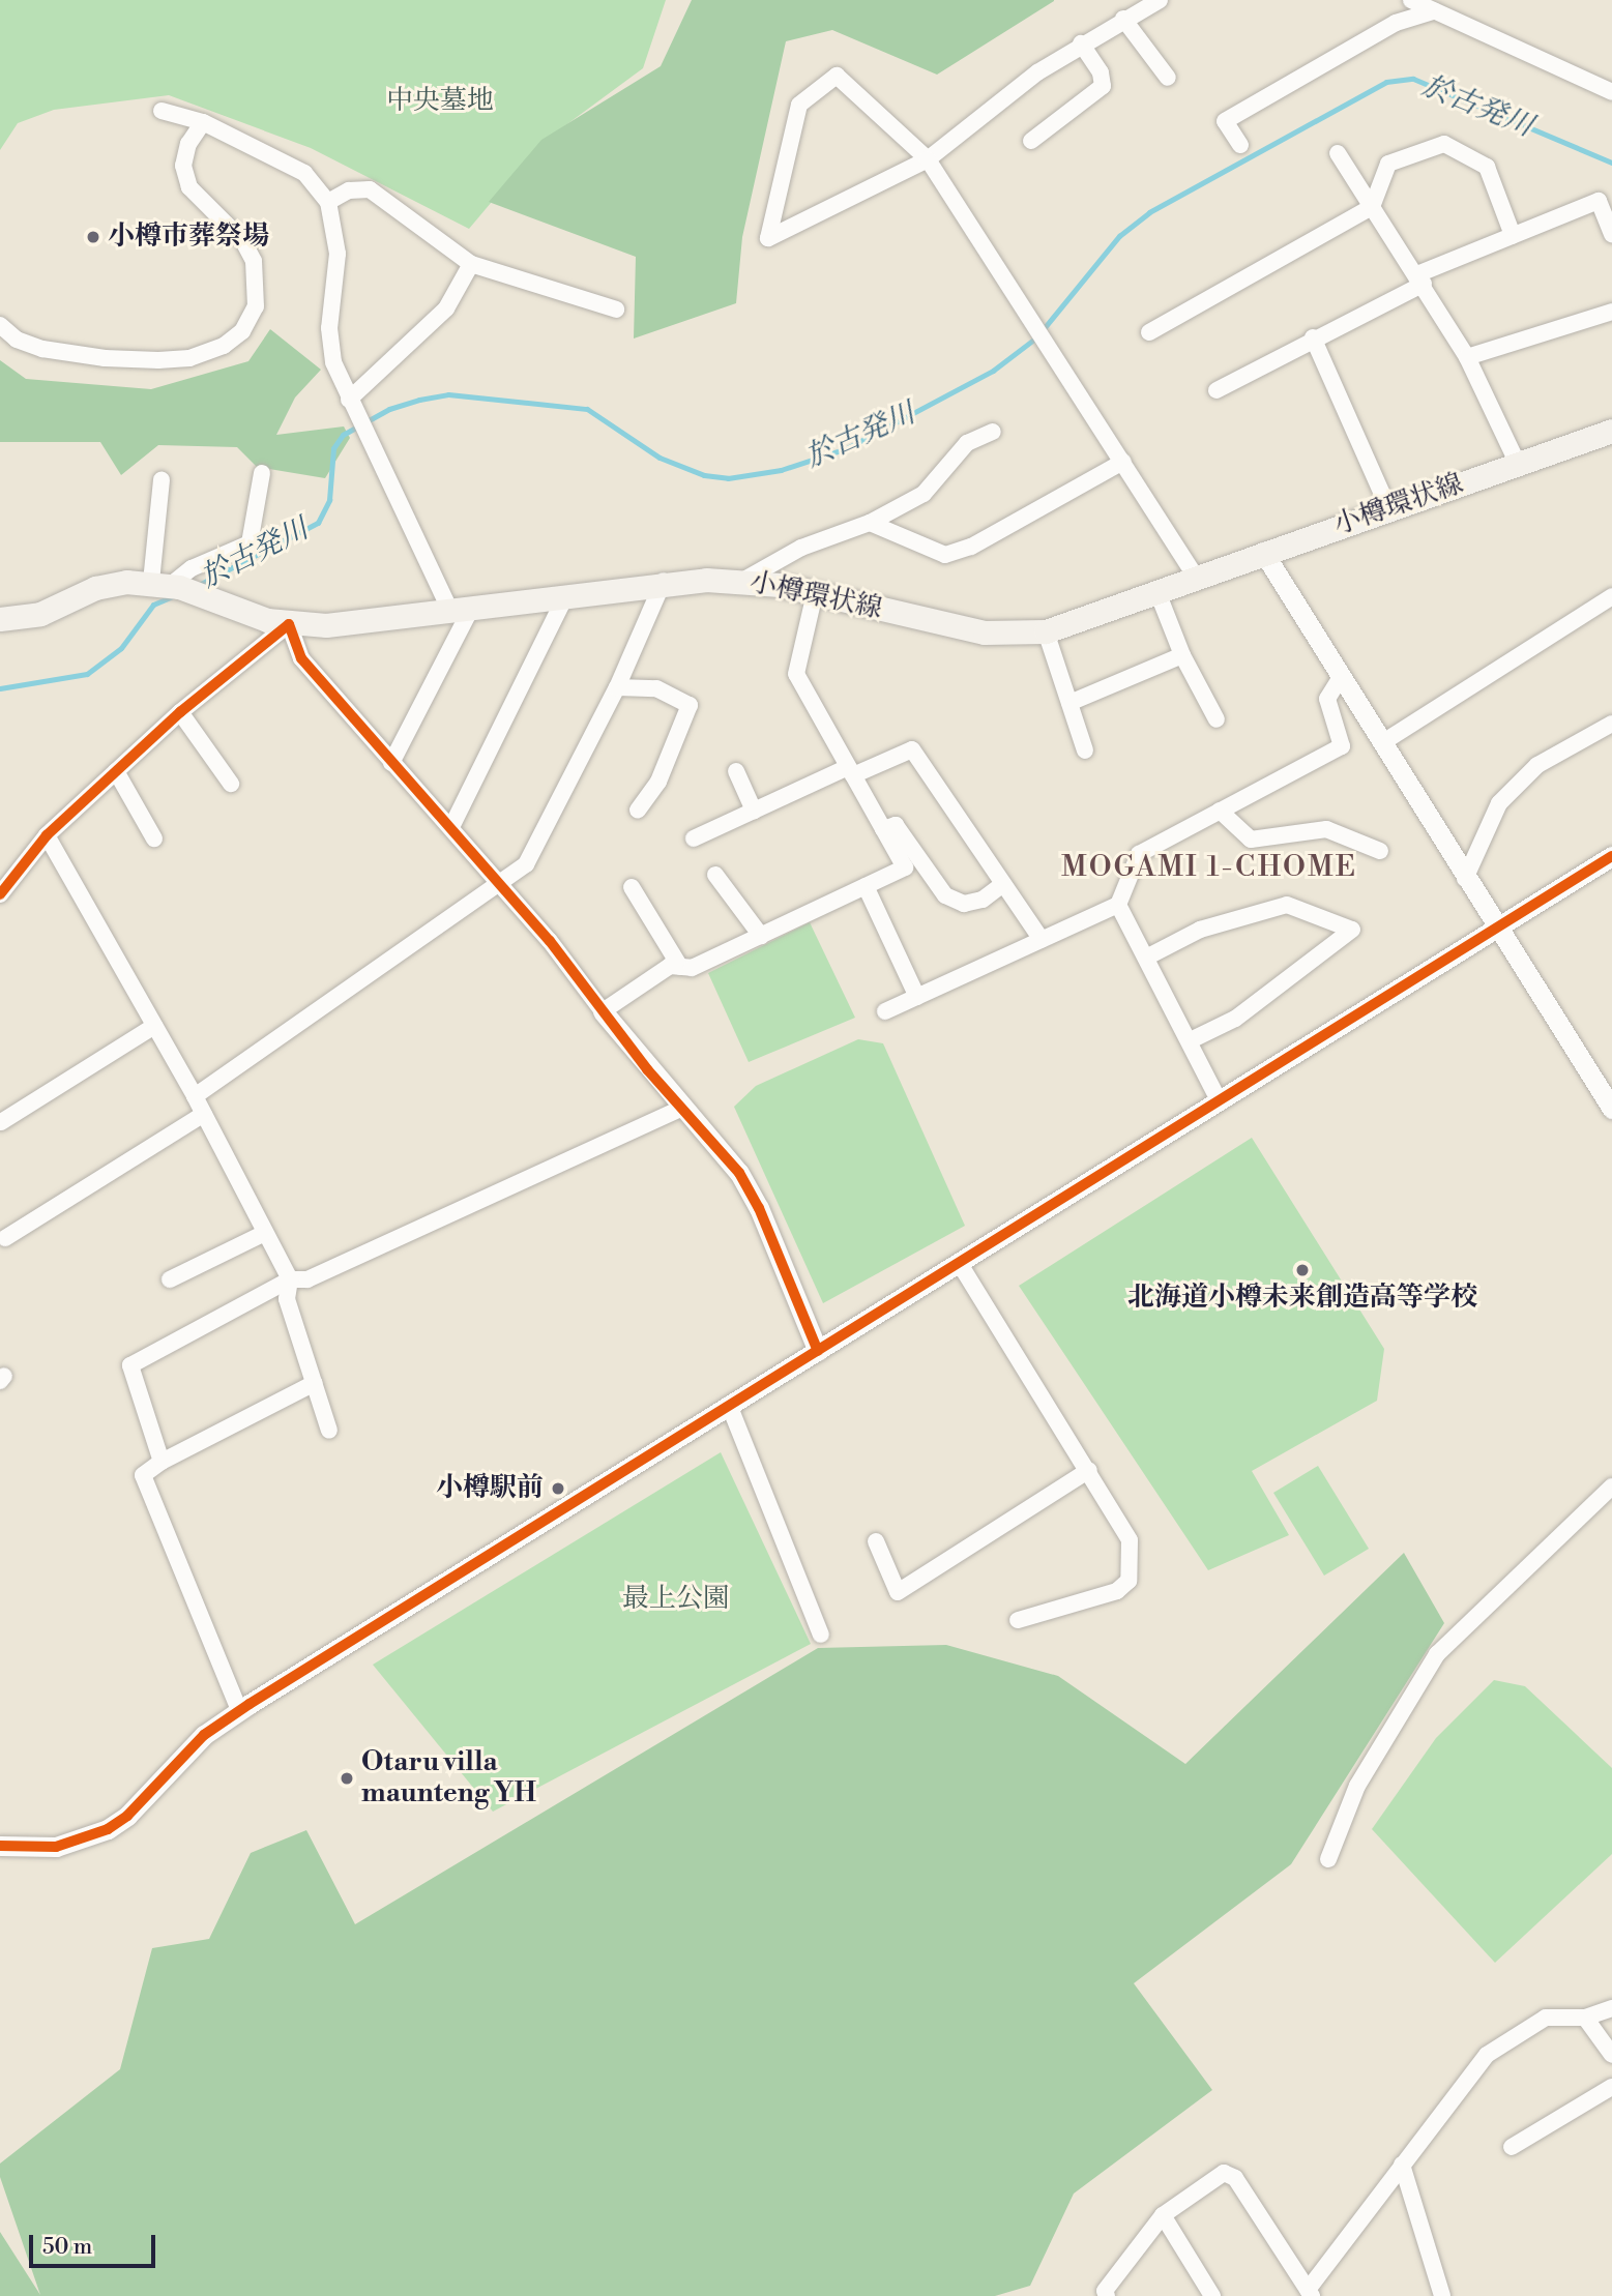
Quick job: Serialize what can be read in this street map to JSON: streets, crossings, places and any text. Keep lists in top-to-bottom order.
{
  "streets": {
    "main road": ["小樽環状線"]
  },
  "districts": ["MOGAMI 1-CHOME"],
  "water": ["於古発川"],
  "parks": ["中央墓地", "最上公園"],
  "places": [
    "小樽市葬祭場",
    "北海道小樽未来創造高等学校",
    "小樽駅前",
    "Otaru villa maunteng YH"
  ],
  "scale_bar": "50 m"
}
